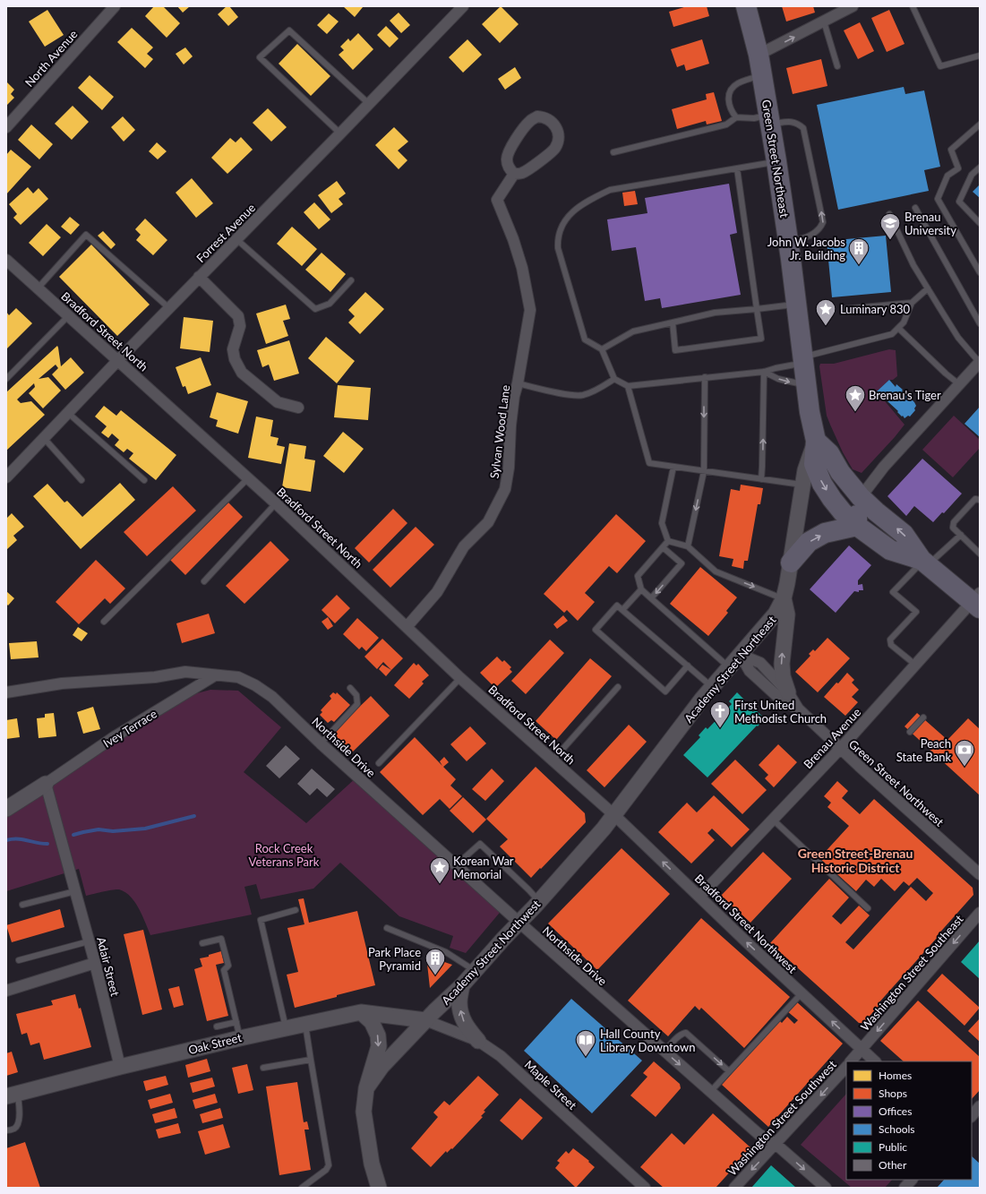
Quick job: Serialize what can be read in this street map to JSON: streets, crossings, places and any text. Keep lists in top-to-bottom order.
{
  "streets": {
    "highway": ["Green Street Northeast"],
    "street": [
      "North Avenue",
      "Forrest Avenue",
      "Bradford Street North",
      "Sylvan Wood Lane",
      "Academy Street Northeast",
      "Ivey Terrace",
      "Brenau Avenue",
      "Northside Drive",
      "Green Street Northwest",
      "Bradford Street Northwest",
      "Academy Street Northwest",
      "Adair Street",
      "Washington Street Southeast",
      "Oak Street",
      "Maple Street",
      "Washington Street Southwest"
    ]
  },
  "crossings": [
    ["Green Street Northeast", "Academy Street Northeast"],
    ["Forrest Avenue", "Bradford Street North"],
    ["Bradford Street North", "Sylvan Wood Lane"],
    ["Bradford Street North", "Academy Street Northeast"],
    ["Bradford Street North", "Bradford Street Northwest"],
    ["Bradford Street North", "Academy Street Northwest"],
    ["Academy Street Northeast", "Green Street Northwest"],
    ["Academy Street Northeast", "Bradford Street Northwest"],
    ["Academy Street Northeast", "Academy Street Northwest"],
    ["Ivey Terrace", "Northside Drive"],
    ["Ivey Terrace", "Adair Street"],
    ["Brenau Avenue", "Green Street Northwest"],
    ["Brenau Avenue", "Bradford Street Northwest"],
    ["Northside Drive", "Academy Street Northwest"],
    ["Northside Drive", "Washington Street Southwest"],
    ["Bradford Street Northwest", "Academy Street Northwest"],
    ["Bradford Street Northwest", "Washington Street Southeast"],
    ["Bradford Street Northwest", "Washington Street Southwest"],
    ["Academy Street Northwest", "Oak Street"],
    ["Academy Street Northwest", "Maple Street"],
    ["Adair Street", "Oak Street"],
    ["Washington Street Southeast", "Washington Street Southwest"],
    ["Oak Street", "Maple Street"]
  ],
  "one_way": ["Bradford Street Northwest", "Washington Street Southeast", "Washington Street Southwest"],
  "districts": ["Green Street-Brenau Historic District"],
  "parks": ["Rock Creek Veterans Park"],
  "places": {
    "school or university": ["Brenau University"],
    "building": ["John W. Jacobs Jr. Building", "Park Place Pyramid"],
    "place": ["Luminary 830", "Brenau's Tiger", "Korean War Memorial"],
    "church": ["First United Methodist Church"],
    "bank": ["Peach State Bank"],
    "library": ["Hall County Library Downtown"]
  },
  "legend": [
    "Homes",
    "Shops",
    "Offices",
    "Schools",
    "Public",
    "Other"
  ]
}
